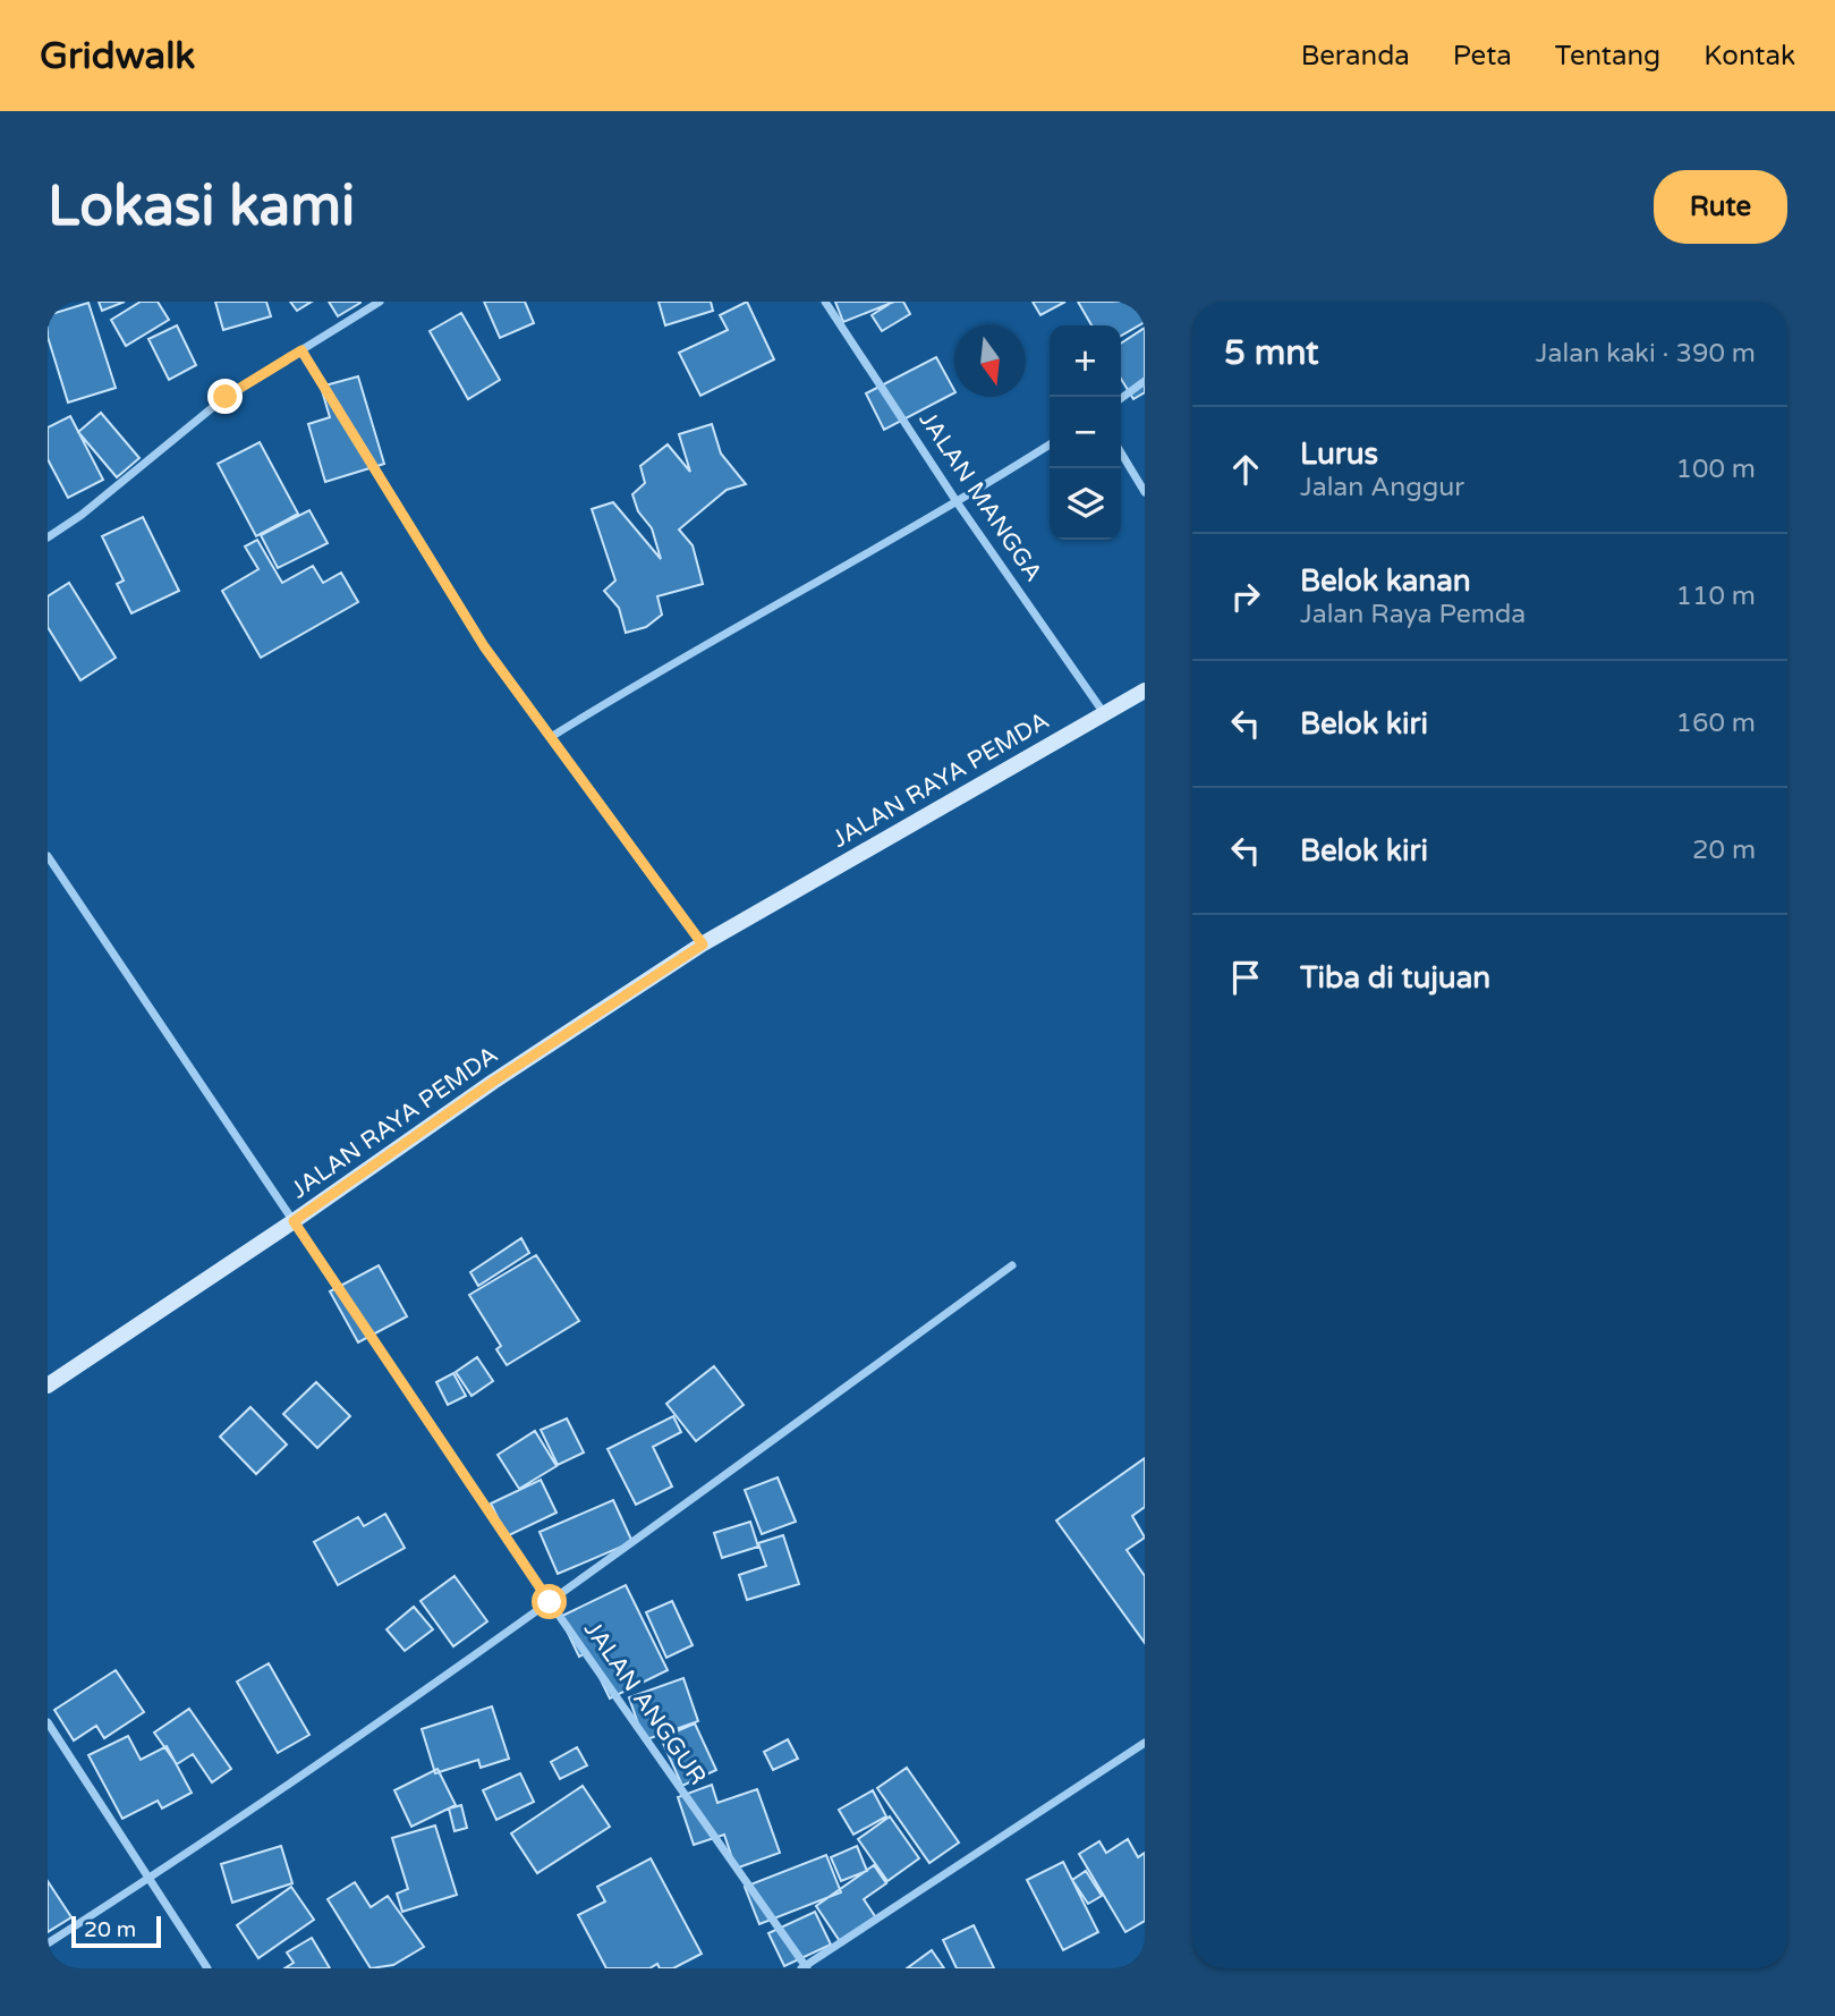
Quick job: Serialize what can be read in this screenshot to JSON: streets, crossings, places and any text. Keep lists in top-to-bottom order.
{
  "streets": {
    "street": ["JALAN MANGGA", "JALAN RAYA PEMDA", "JALAN ANGGUR"]
  },
  "crossings": [
    ["JALAN MANGGA", "JALAN RAYA PEMDA"],
    ["JALAN RAYA PEMDA", "JALAN ANGGUR"]
  ],
  "scale_bar": "20 m",
  "north": "bottom",
  "page": {
    "header": "Gridwalk",
    "nav": [
      "Beranda",
      "Peta",
      "Tentang",
      "Kontak"
    ],
    "buttons": "Rute",
    "title": "Lokasi kami",
    "heading": ["5 mnt", "Jalan kaki · 390 m"],
    "map_buttons": ["+", "−"],
    "list": [
      ["Lurus", "Jalan Anggur", "100 m"],
      ["Belok kanan", "Jalan Raya Pemda", "110 m"],
      ["Belok kiri", "160 m"],
      ["Belok kiri", "20 m"],
      "Tiba di tujuan"
    ],
    "scale": "20 m"
  }
}
